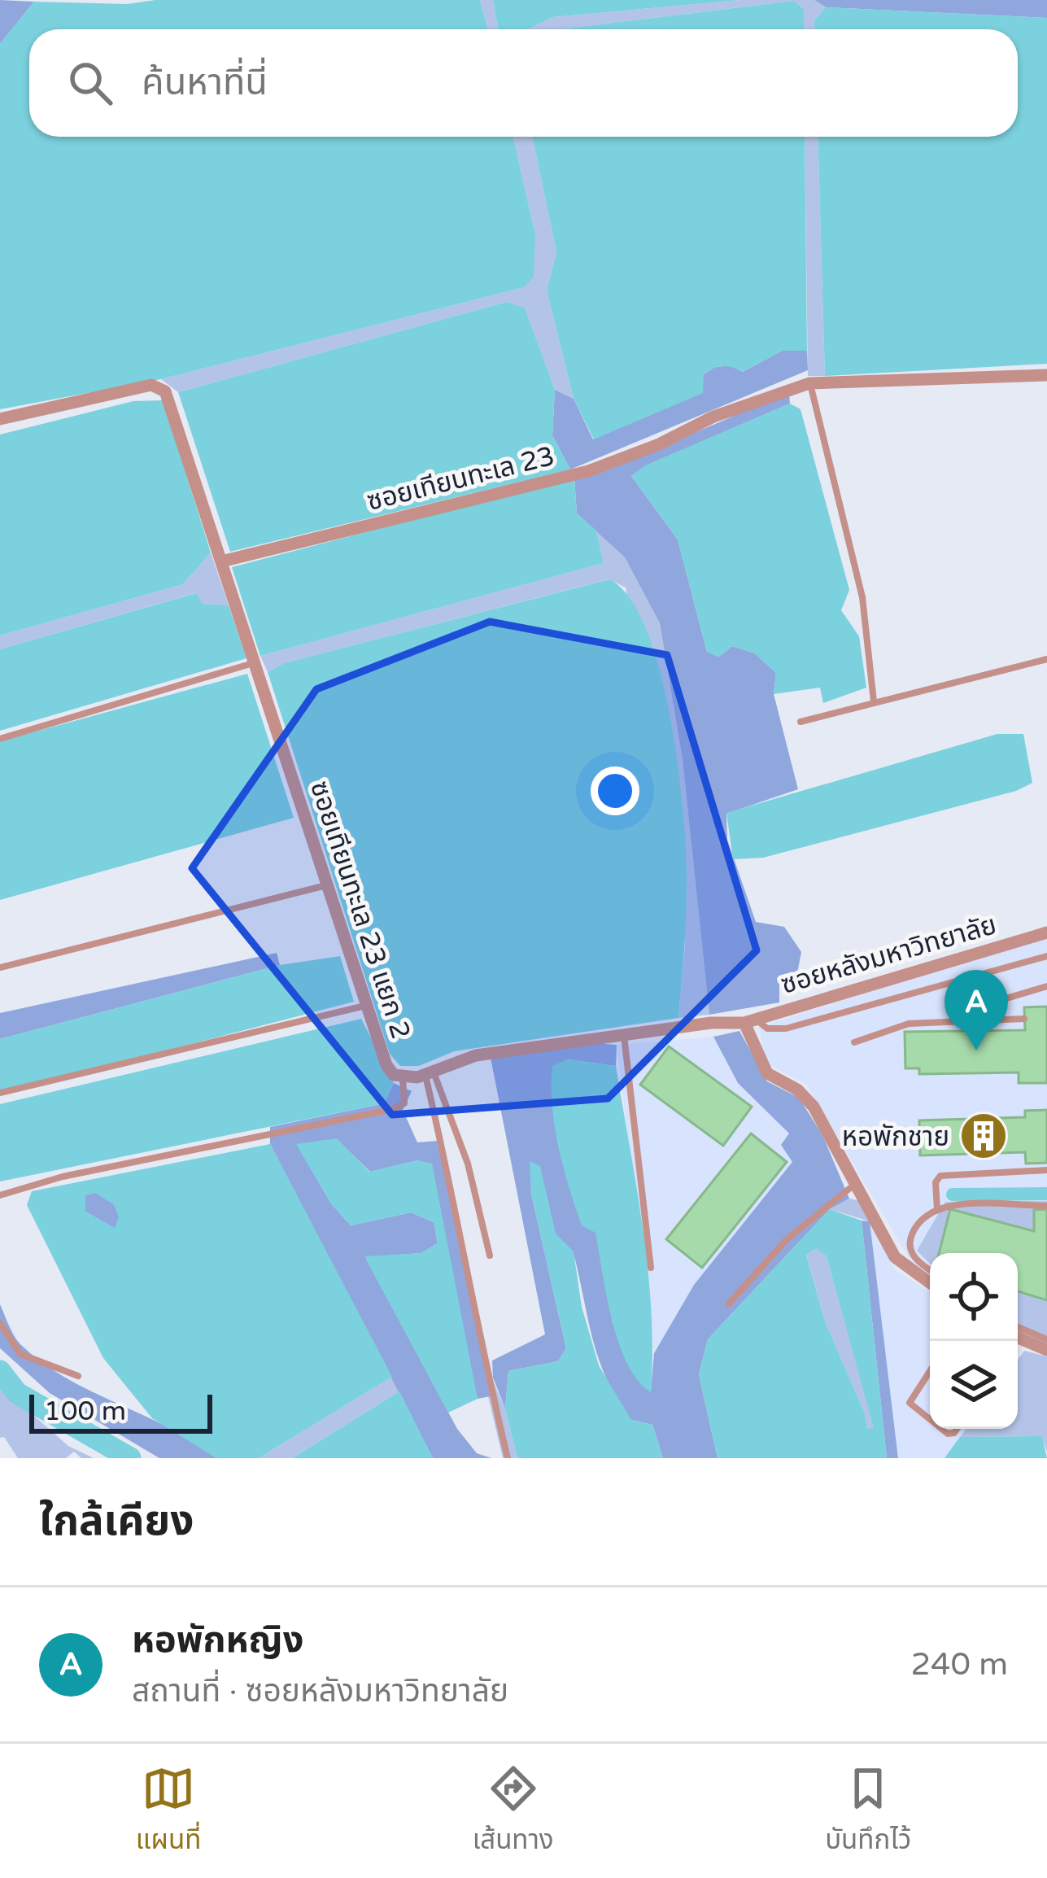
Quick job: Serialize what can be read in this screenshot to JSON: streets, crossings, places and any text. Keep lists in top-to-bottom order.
{
  "streets": {
    "street": ["ซอยเทียนทะเล 23", "ซอยเทียนทะเล 23 แยก 2", "ซอยหลังมหาวิทยาลัย"]
  },
  "crossings": [
    ["ซอยเทียนทะเล 23", "ซอยเทียนทะเล 23 แยก 2"],
    ["ซอยเทียนทะเล 23 แยก 2", "ซอยหลังมหาวิทยาลัย"]
  ],
  "places": {
    "building": ["หอพักชาย"]
  },
  "scale_bar": "100 m",
  "page": {
    "search": "ค้นหาที่นี่",
    "pins": "A",
    "scale": "100 m",
    "heading": "ใกล้เคียง",
    "list": [
      {
        "mark": "A",
        "name": "หอพักหญิง",
        "note": "สถานที่ · ซอยหลังมหาวิทยาลัย",
        "value": "240 m"
      }
    ],
    "nav": ["แผนที่", "เส้นทาง", "บันทึกไว้"]
  }
}
